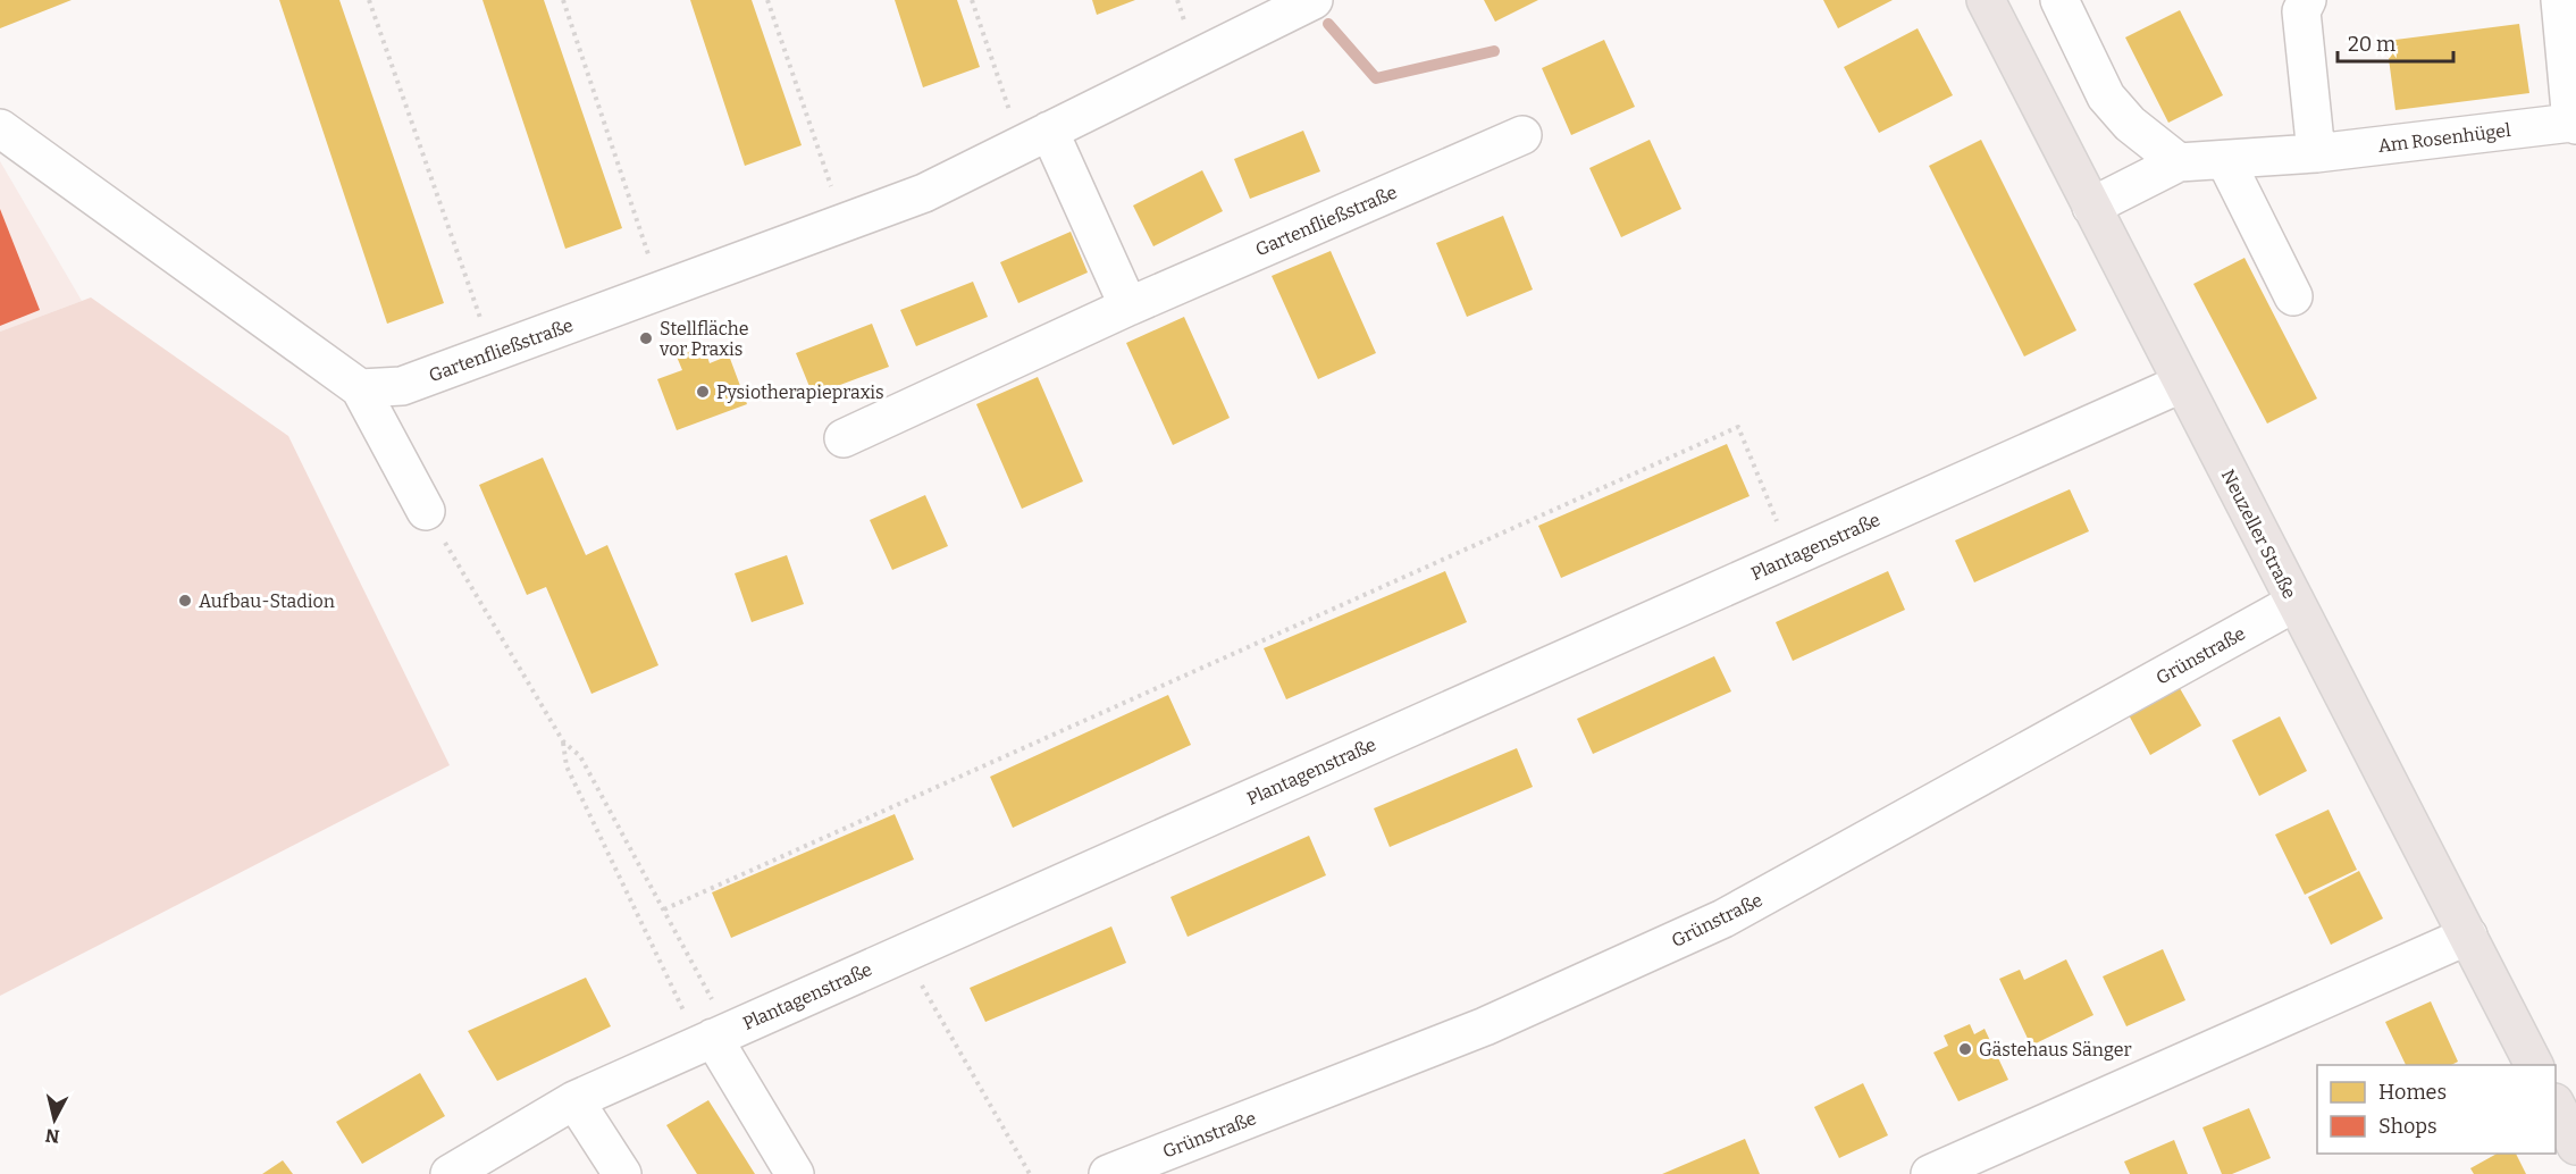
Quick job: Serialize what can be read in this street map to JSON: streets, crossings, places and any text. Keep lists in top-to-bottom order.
{
  "streets": {
    "main road": ["Neuzeller Straße"],
    "street": [
      "Am Rosenhügel",
      "Gartenfließstraße",
      "Plantagenstraße",
      "Grünstraße"
    ]
  },
  "crossings": [
    ["Am Rosenhügel", "Neuzeller Straße"],
    ["Neuzeller Straße", "Plantagenstraße"],
    ["Neuzeller Straße", "Grünstraße"]
  ],
  "places": [
    "Stellfläche vor Praxis",
    "Pysiotherapiepraxis",
    "Aufbau-Stadion",
    "Gästehaus Sänger"
  ],
  "legend": ["Homes", "Shops"],
  "scale_bar": "20 m",
  "north": "bottom"
}
